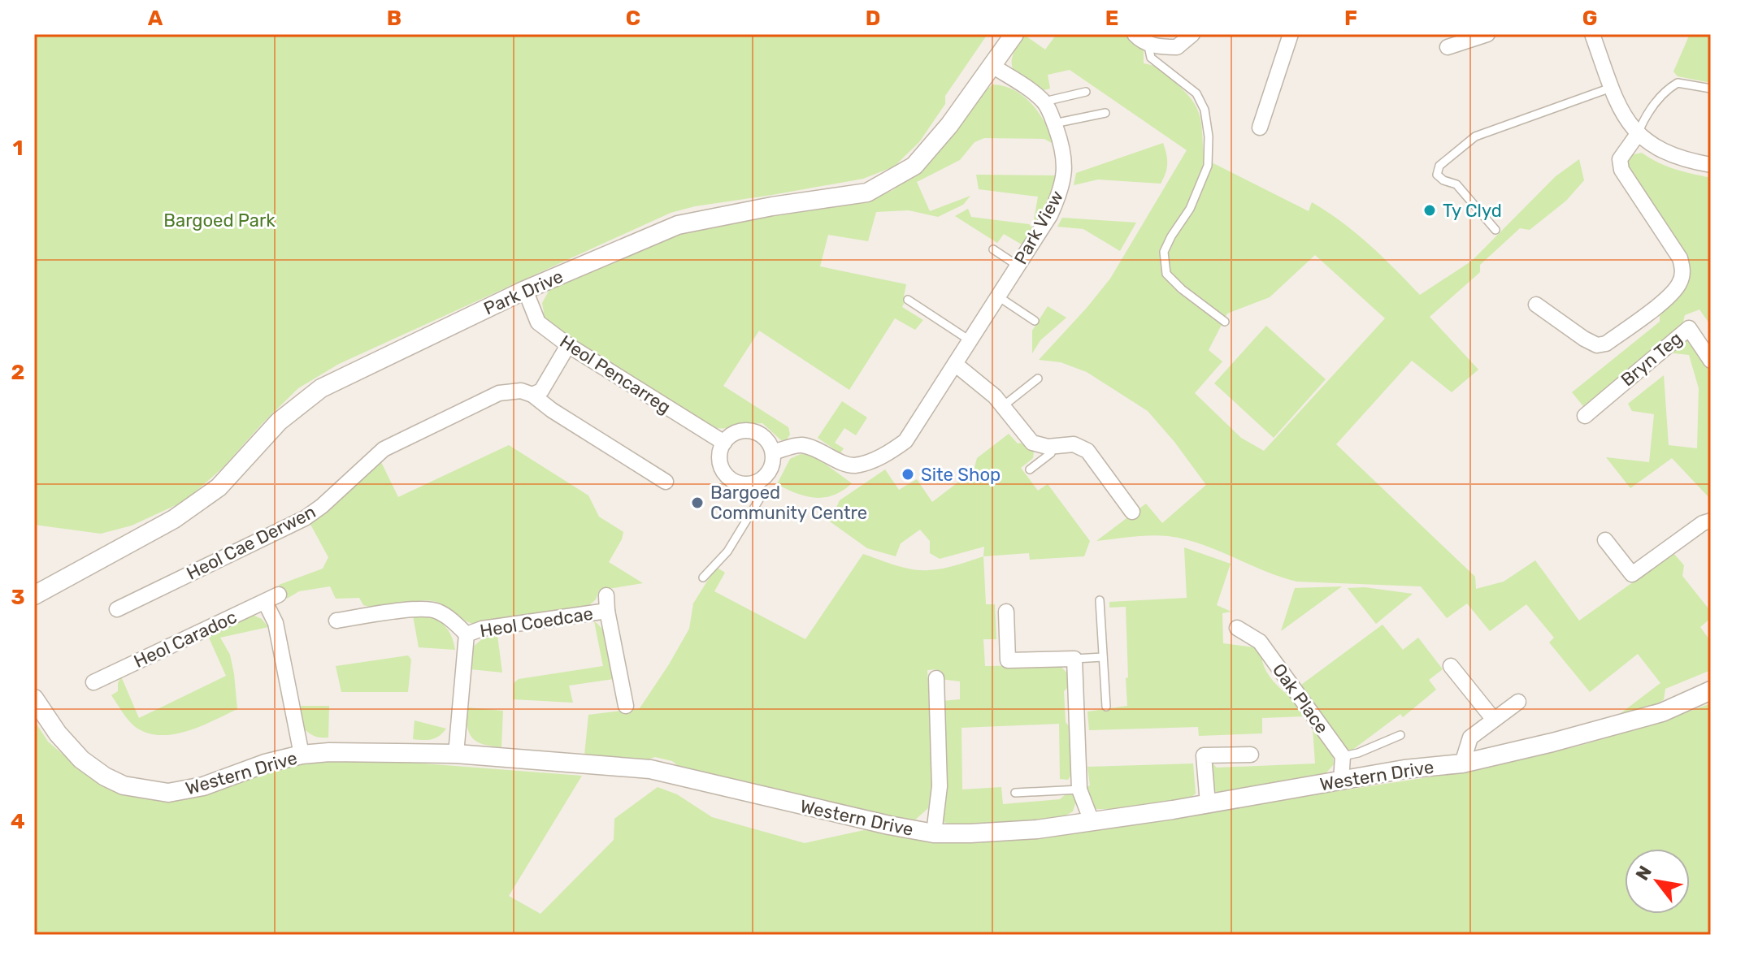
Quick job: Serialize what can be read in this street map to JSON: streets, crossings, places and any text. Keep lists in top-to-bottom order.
{
  "streets": {
    "street": [
      "Park View",
      "Park Drive",
      "Bryn Teg",
      "Heol Pencarreg",
      "Heol Cae Derwen",
      "Heol Coedcae",
      "Heol Caradoc",
      "Oak Place",
      "Western Drive"
    ]
  },
  "crossings": [
    ["Park View", "Heol Pencarreg"],
    ["Park Drive", "Heol Pencarreg"],
    ["Heol Coedcae", "Western Drive"],
    ["Heol Caradoc", "Western Drive"]
  ],
  "parks": ["Bargoed Park"],
  "places": ["Ty Clyd", "Site Shop", "Bargoed Community Centre"],
  "north": "top left",
  "grid": {
    "columns": [
      "A",
      "B",
      "C",
      "D",
      "E",
      "F",
      "G"
    ],
    "rows": [
      "1",
      "2",
      "3",
      "4"
    ]
  }
}
